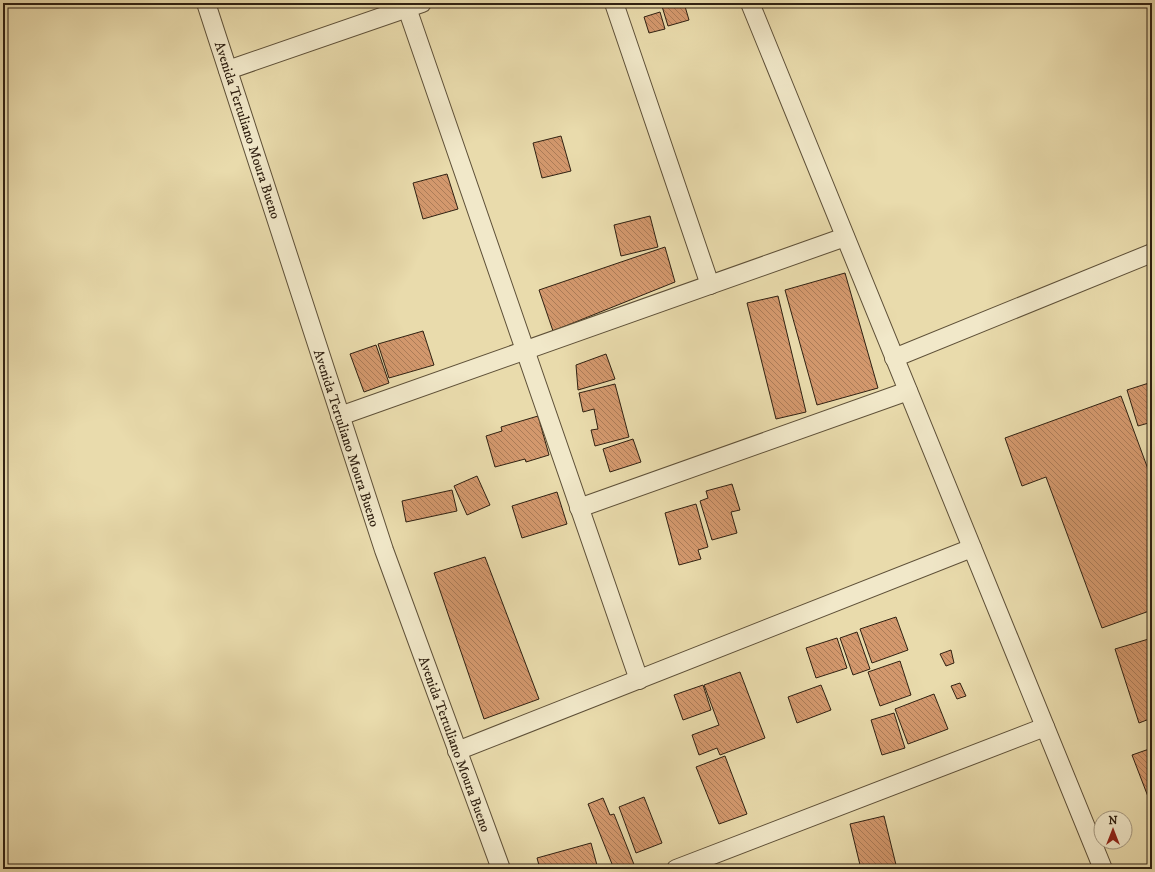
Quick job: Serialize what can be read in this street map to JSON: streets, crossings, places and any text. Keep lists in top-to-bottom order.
{
  "streets": {
    "street": ["Avenida Tertuliano Moura Bueno"]
  },
  "north": "top"
}
